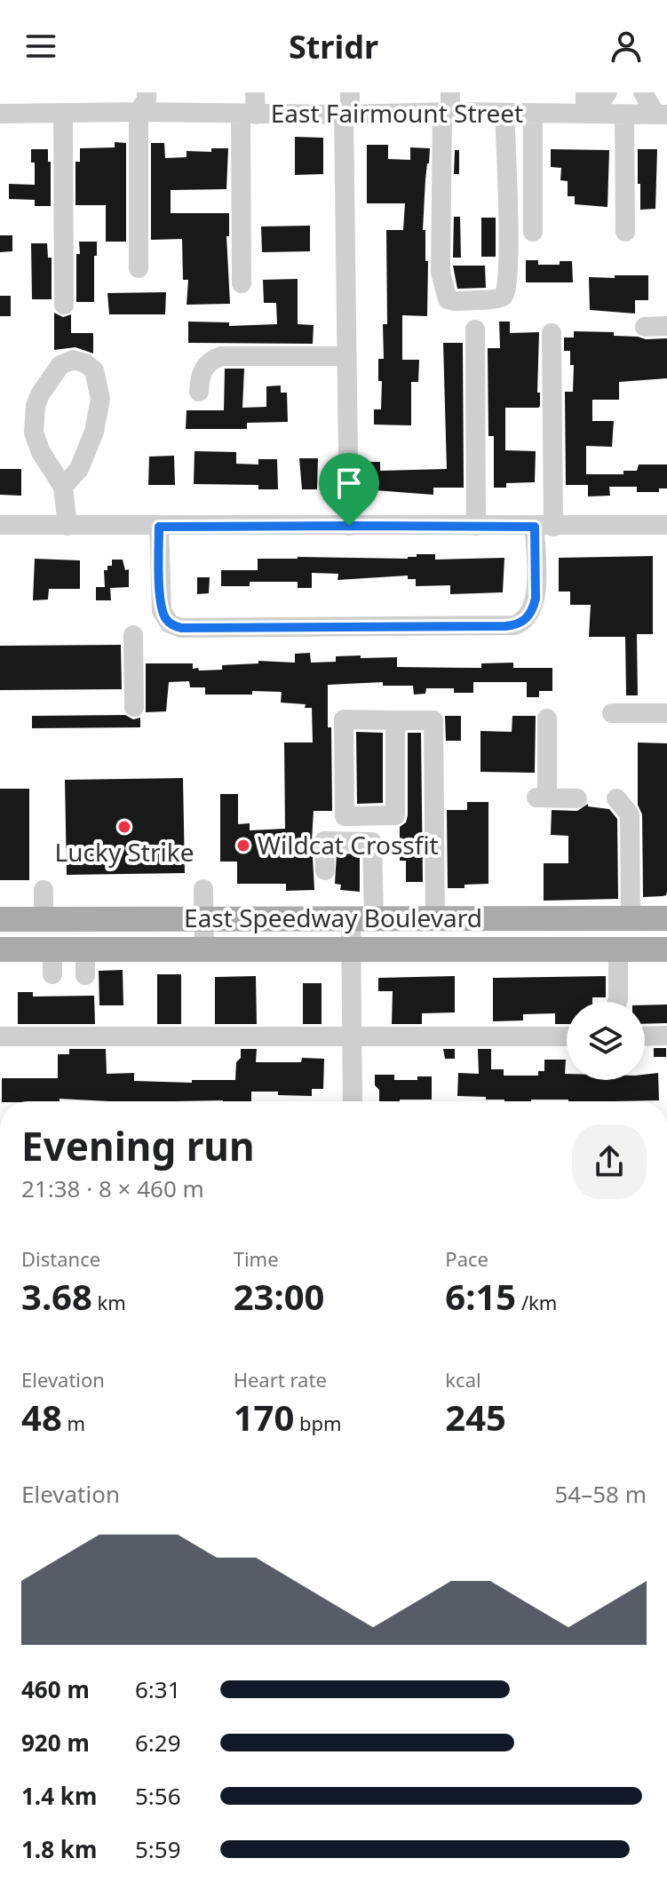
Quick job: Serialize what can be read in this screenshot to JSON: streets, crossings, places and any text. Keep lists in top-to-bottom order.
{
  "streets": {
    "main road": ["East Speedway Boulevard"],
    "street": ["East Fairmount Street"]
  },
  "places": ["Lucky Strike", "Wildcat Crossfit"],
  "page": {
    "header": "Stridr",
    "heading": ["Evening run", "21:38 · 8 × 460 m"],
    "stats": [
      ["Distance", "3.68 km"],
      ["Time", "23:00"],
      ["Pace", "6:15 /km"],
      ["Elevation", "48 m"],
      ["Heart rate", "170 bpm"],
      ["kcal", "245"]
    ],
    "chart": ["Elevation", "54–58 m"],
    "list": [
      {
        "name": "460 m",
        "note": "6:31"
      },
      {
        "name": "920 m",
        "note": "6:29"
      },
      {
        "name": "1.4 km",
        "note": "5:56"
      },
      {
        "name": "1.8 km",
        "note": "5:59"
      }
    ]
  }
}
